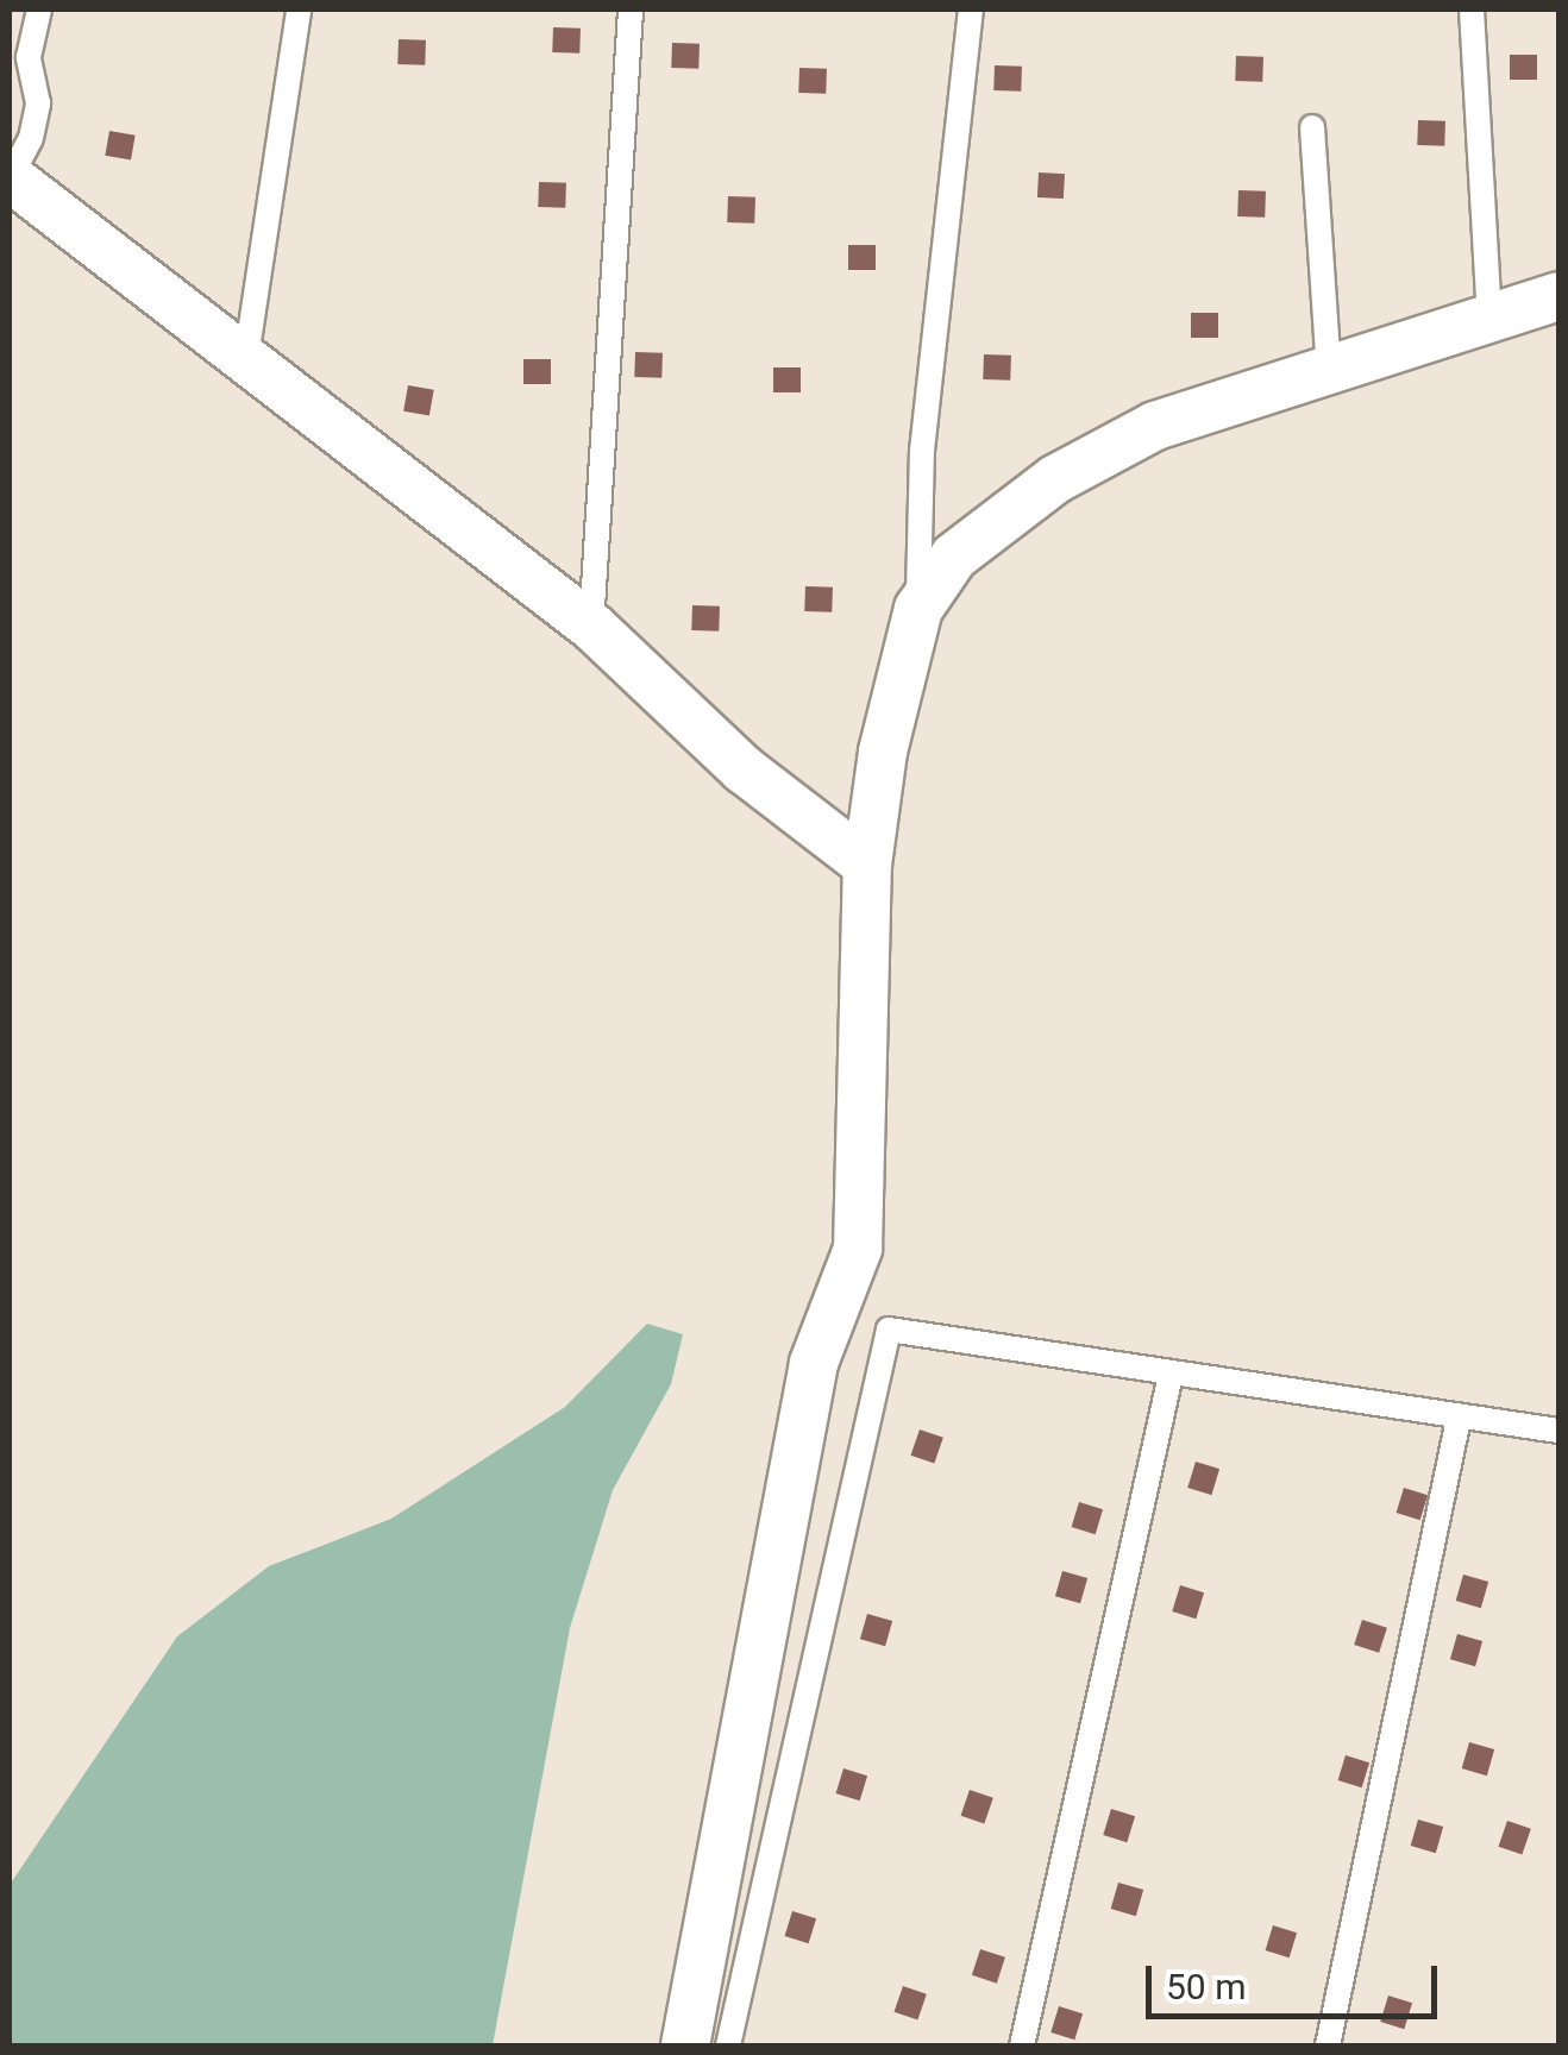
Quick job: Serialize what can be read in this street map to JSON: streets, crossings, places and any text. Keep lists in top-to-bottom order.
{
  "scale_bar": "50 m"
}
